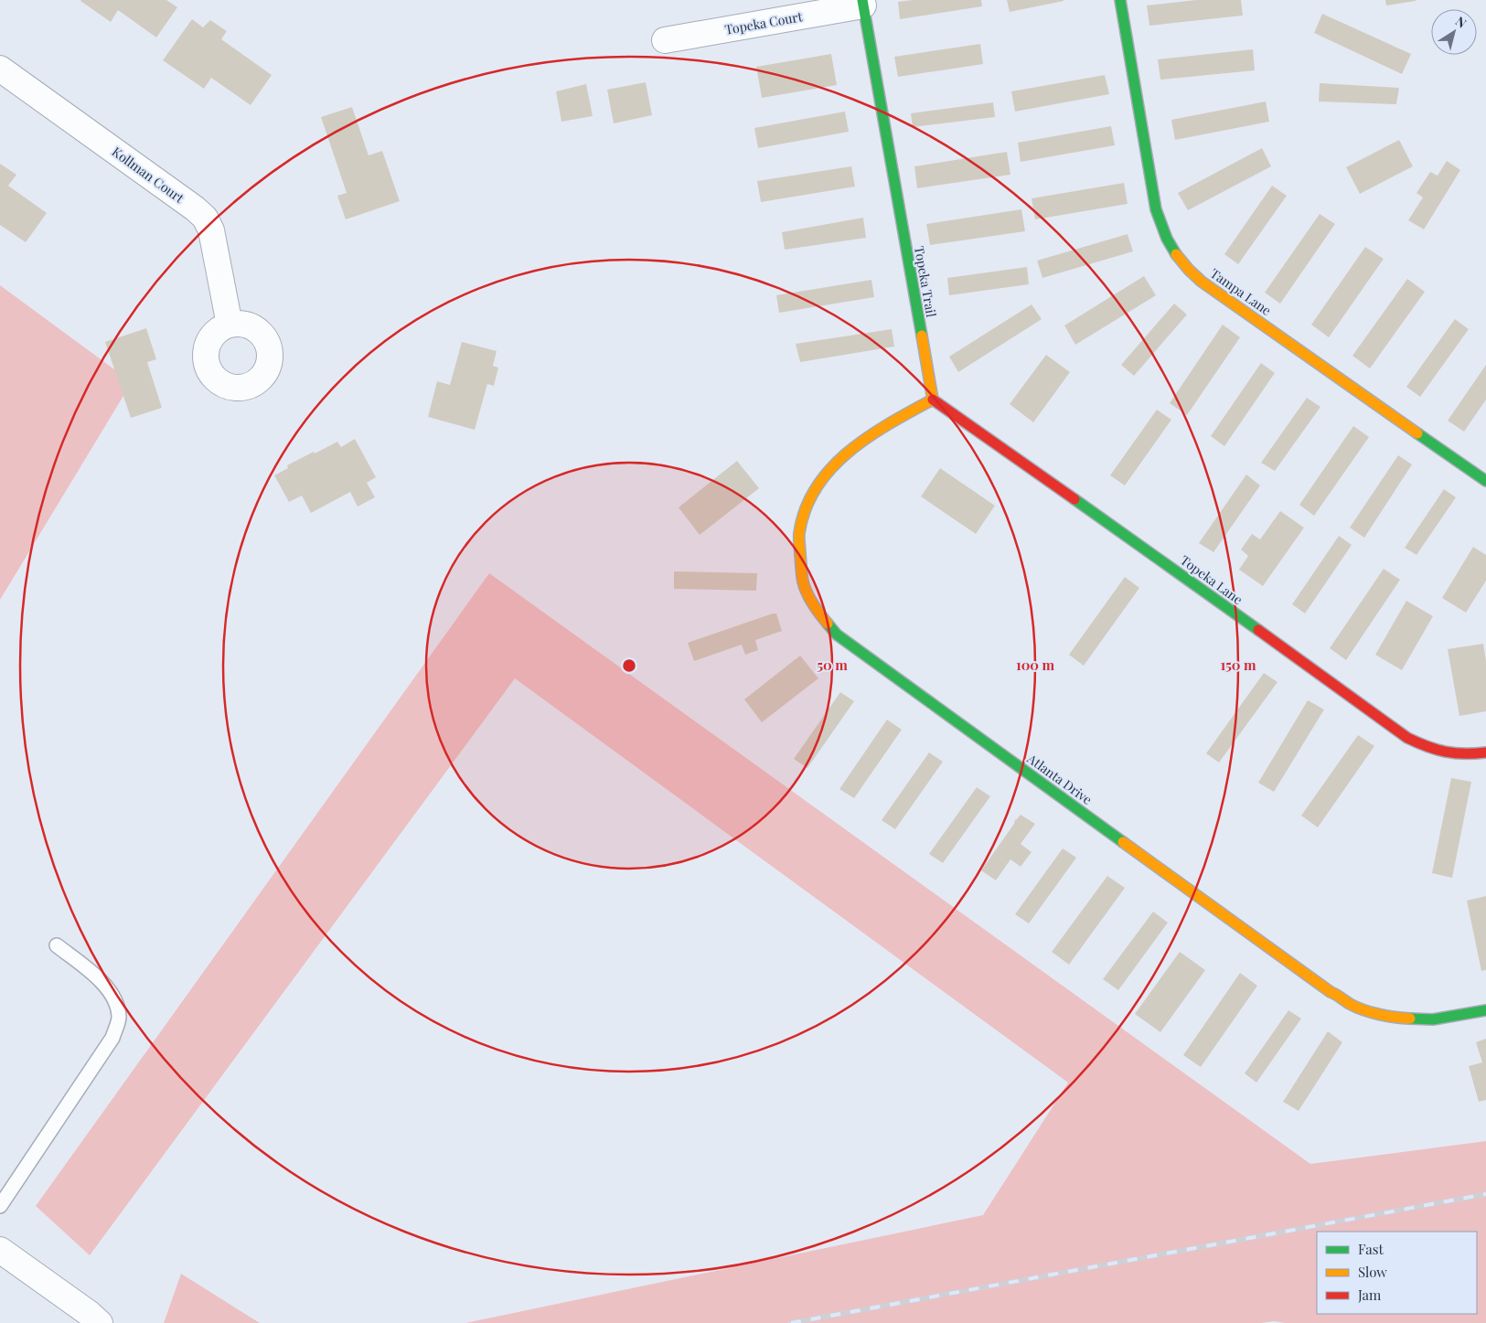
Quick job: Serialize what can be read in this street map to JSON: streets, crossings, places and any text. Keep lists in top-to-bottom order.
{
  "streets": {
    "street": [
      "Topeka Court",
      "Kollman Court",
      "Topeka Trail",
      "Tampa Lane",
      "Topeka Lane",
      "Atlanta Drive"
    ]
  },
  "crossings": [
    ["Topeka Court", "Topeka Trail"],
    ["Topeka Trail", "Topeka Lane"],
    ["Topeka Trail", "Atlanta Drive"],
    ["Topeka Lane", "Atlanta Drive"]
  ],
  "legend": ["Fast", "Slow", "Jam"],
  "north": "top right",
  "rings": ["50 m", "100 m", "150 m"]
}
